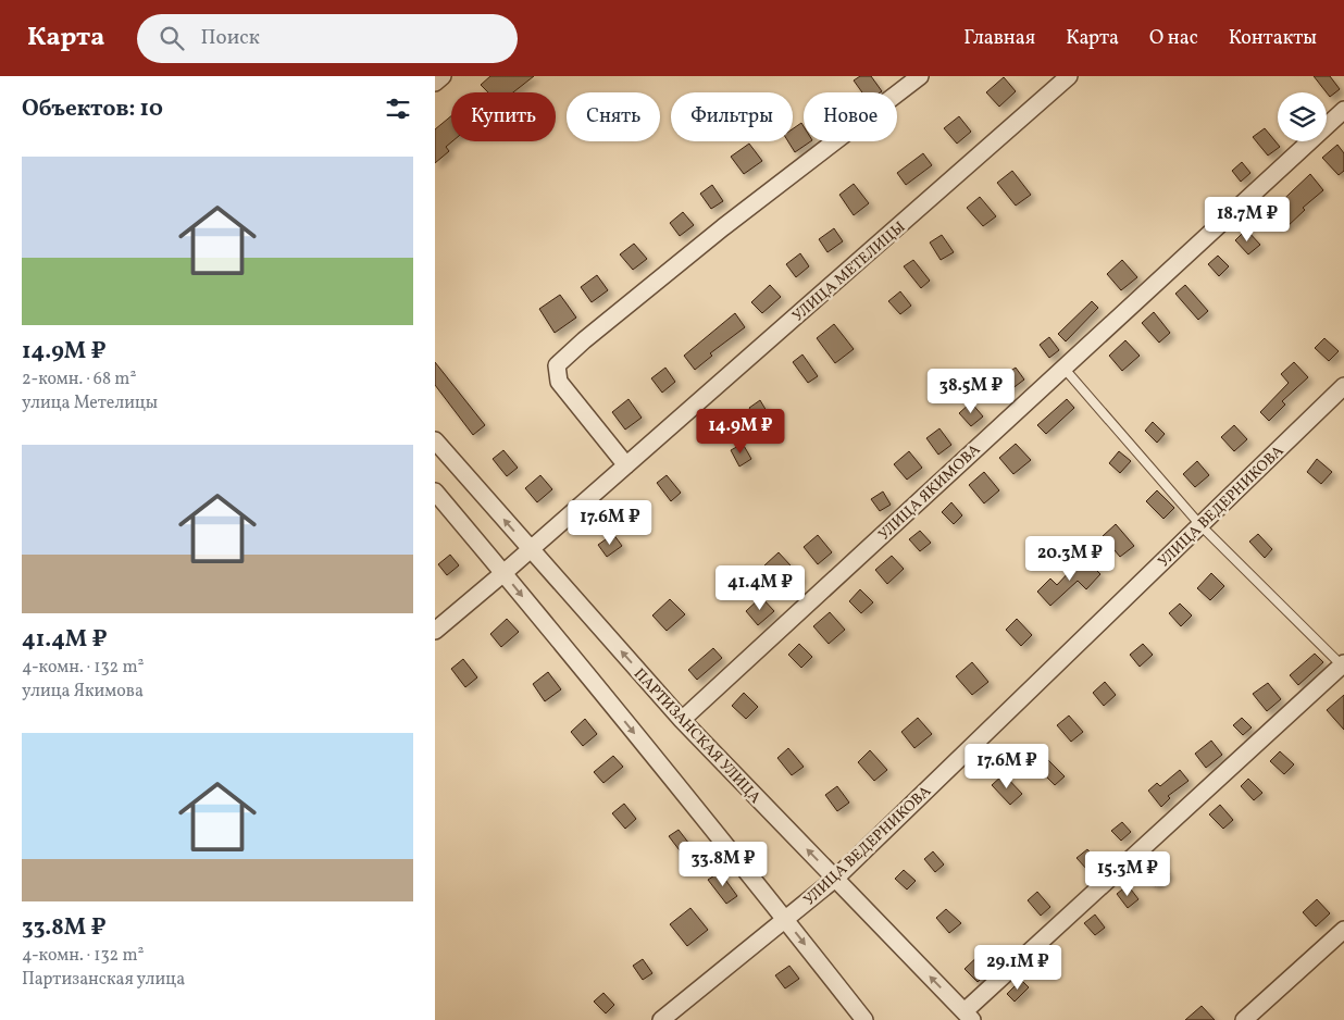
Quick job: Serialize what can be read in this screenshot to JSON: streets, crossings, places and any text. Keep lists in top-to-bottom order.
{
  "streets": {
    "street": [
      "УЛИЦА МЕТЕЛИЦЫ",
      "УЛИЦА ЯКИМОВА",
      "УЛИЦА ВЕДЕРНИКОВА",
      "ПАРТИЗАНСКАЯ УЛИЦА"
    ]
  },
  "crossings": [
    ["УЛИЦА МЕТЕЛИЦЫ", "ПАРТИЗАНСКАЯ УЛИЦА"],
    ["УЛИЦА ЯКИМОВА", "ПАРТИЗАНСКАЯ УЛИЦА"],
    ["УЛИЦА ВЕДЕРНИКОВА", "ПАРТИЗАНСКАЯ УЛИЦА"]
  ],
  "page": {
    "header": "Карта",
    "search": "Поиск",
    "nav": [
      "Главная",
      "Карта",
      "О нас",
      "Контакты"
    ],
    "heading": "Объектов: 10",
    "chip": [
      "Купить",
      "Снять",
      "Фильтры",
      "Новое"
    ],
    "list": [
      {
        "name": "14.9M ₽",
        "note": "2-комн. · 68 m² · улица Метелицы"
      },
      {
        "name": "41.4M ₽",
        "note": "4-комн. · 132 m² · улица Якимова"
      },
      {
        "name": "33.8M ₽",
        "note": "4-комн. · 132 m² · Партизанская улица"
      }
    ],
    "price": [
      "18.7M ₽",
      "38.5M ₽",
      "14.9M ₽",
      "17.6M ₽",
      "20.3M ₽",
      "41.4M ₽",
      "17.6M ₽",
      "33.8M ₽",
      "15.3M ₽",
      "29.1M ₽"
    ]
  }
}
